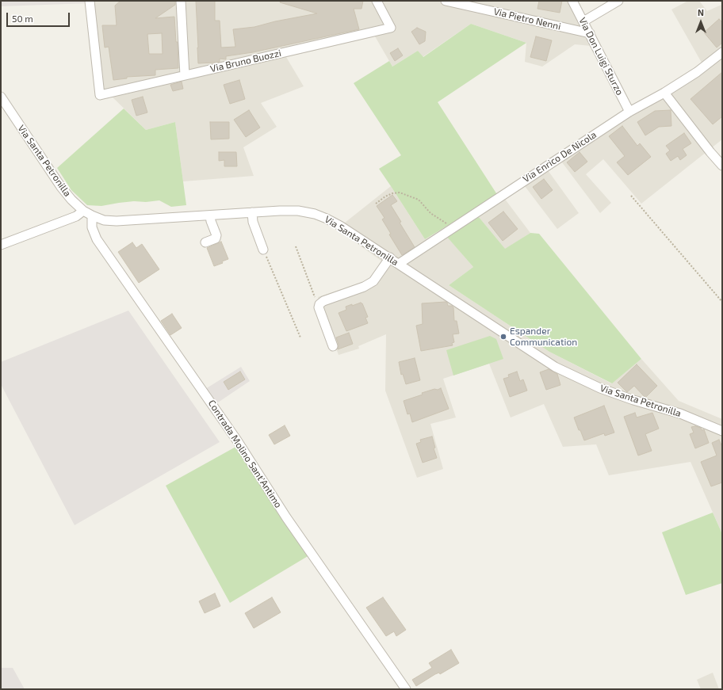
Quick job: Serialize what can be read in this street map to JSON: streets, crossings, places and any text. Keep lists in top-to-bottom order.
{
  "streets": {
    "street": [
      "Via Pietro Nenni",
      "Via Don Luigi Sturzo",
      "Via Bruno Buozzi",
      "Via Enrico De Nicola",
      "Via Santa Petronilla",
      "Contrada Molino Sant'Antimo"
    ]
  },
  "crossings": [
    ["Via Pietro Nenni", "Via Don Luigi Sturzo"],
    ["Via Don Luigi Sturzo", "Via Enrico De Nicola"],
    ["Via Enrico De Nicola", "Via Santa Petronilla"],
    ["Via Santa Petronilla", "Contrada Molino Sant'Antimo"]
  ],
  "places": ["Espander Communication"],
  "scale_bar": "50 m",
  "north": "top"
}
